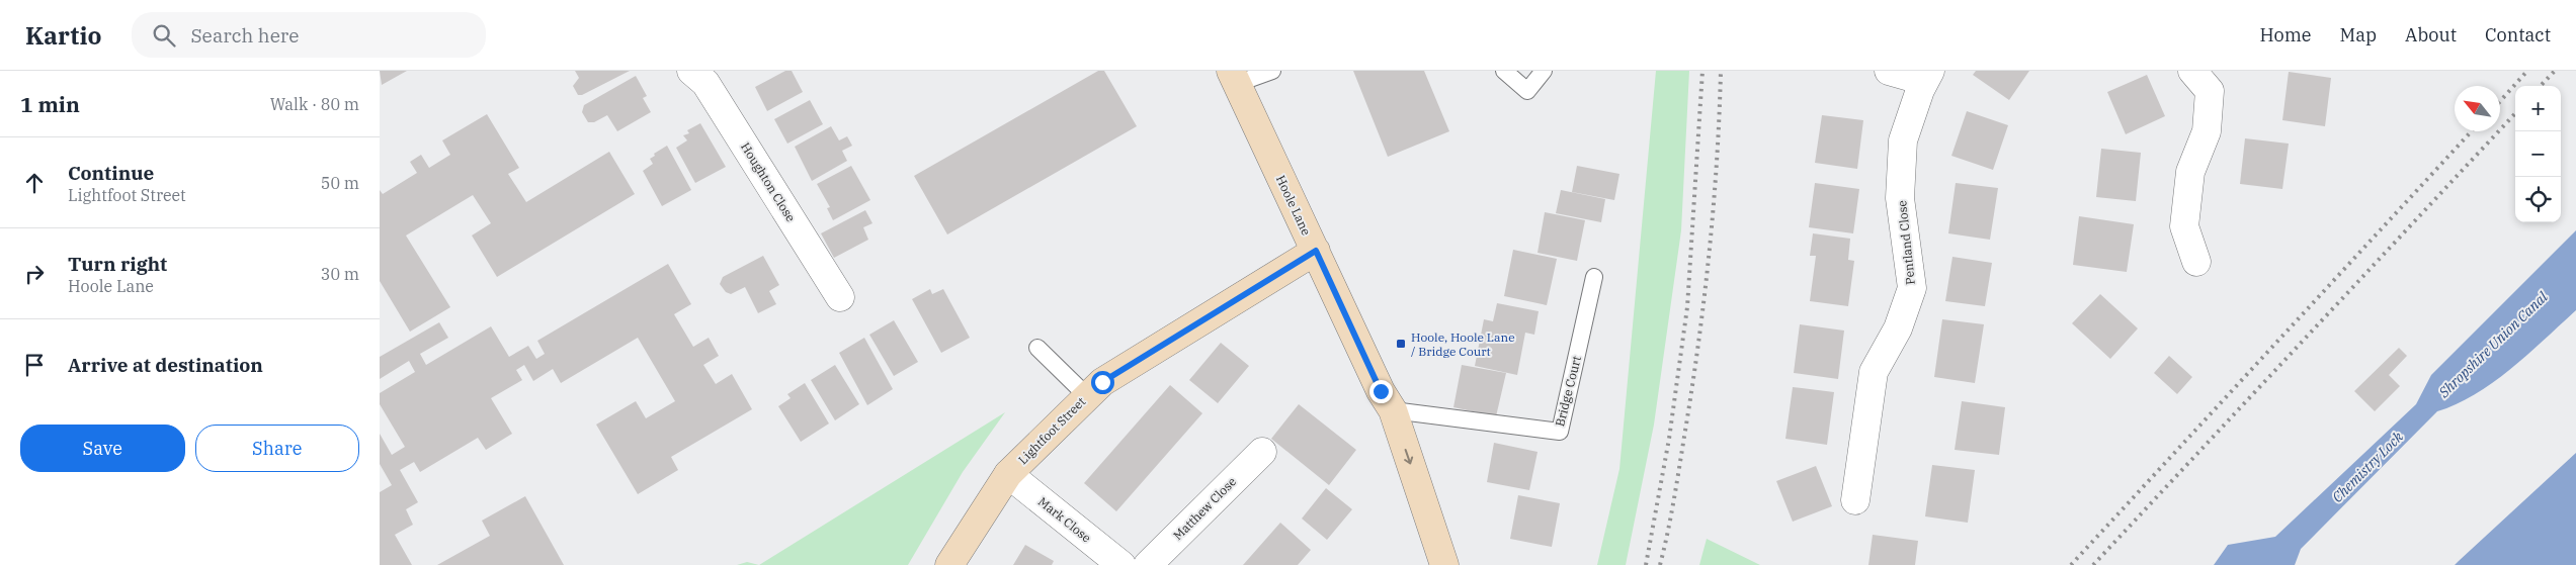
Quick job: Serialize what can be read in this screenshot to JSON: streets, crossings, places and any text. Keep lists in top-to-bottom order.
{
  "streets": {
    "street": [
      "Houghton Close",
      "Hoole Lane",
      "Pentland Close",
      "Lightfoot Street",
      "Matthew Close",
      "Mark Close"
    ],
    "lane": ["Bridge Court"]
  },
  "crossings": [
    ["Hoole Lane", "Bridge Court"],
    ["Hoole Lane", "Lightfoot Street"],
    ["Lightfoot Street", "Mark Close"]
  ],
  "water": ["Shropshire Union Canal", "Chemistry Lock"],
  "places": {
    "transit": ["Hoole, Hoole Lane / Bridge Court"]
  },
  "north": "top left",
  "page": {
    "header": "Kartio",
    "search": "Search here",
    "nav": [
      "Home",
      "Map",
      "About",
      "Contact"
    ],
    "heading": ["1 min", "Walk · 80 m"],
    "map_buttons": ["+", "−"],
    "list": [
      ["Continue", "Lightfoot Street", "50 m"],
      ["Turn right", "Hoole Lane", "30 m"],
      "Arrive at destination"
    ],
    "buttons": ["Save", "Share"]
  }
}
